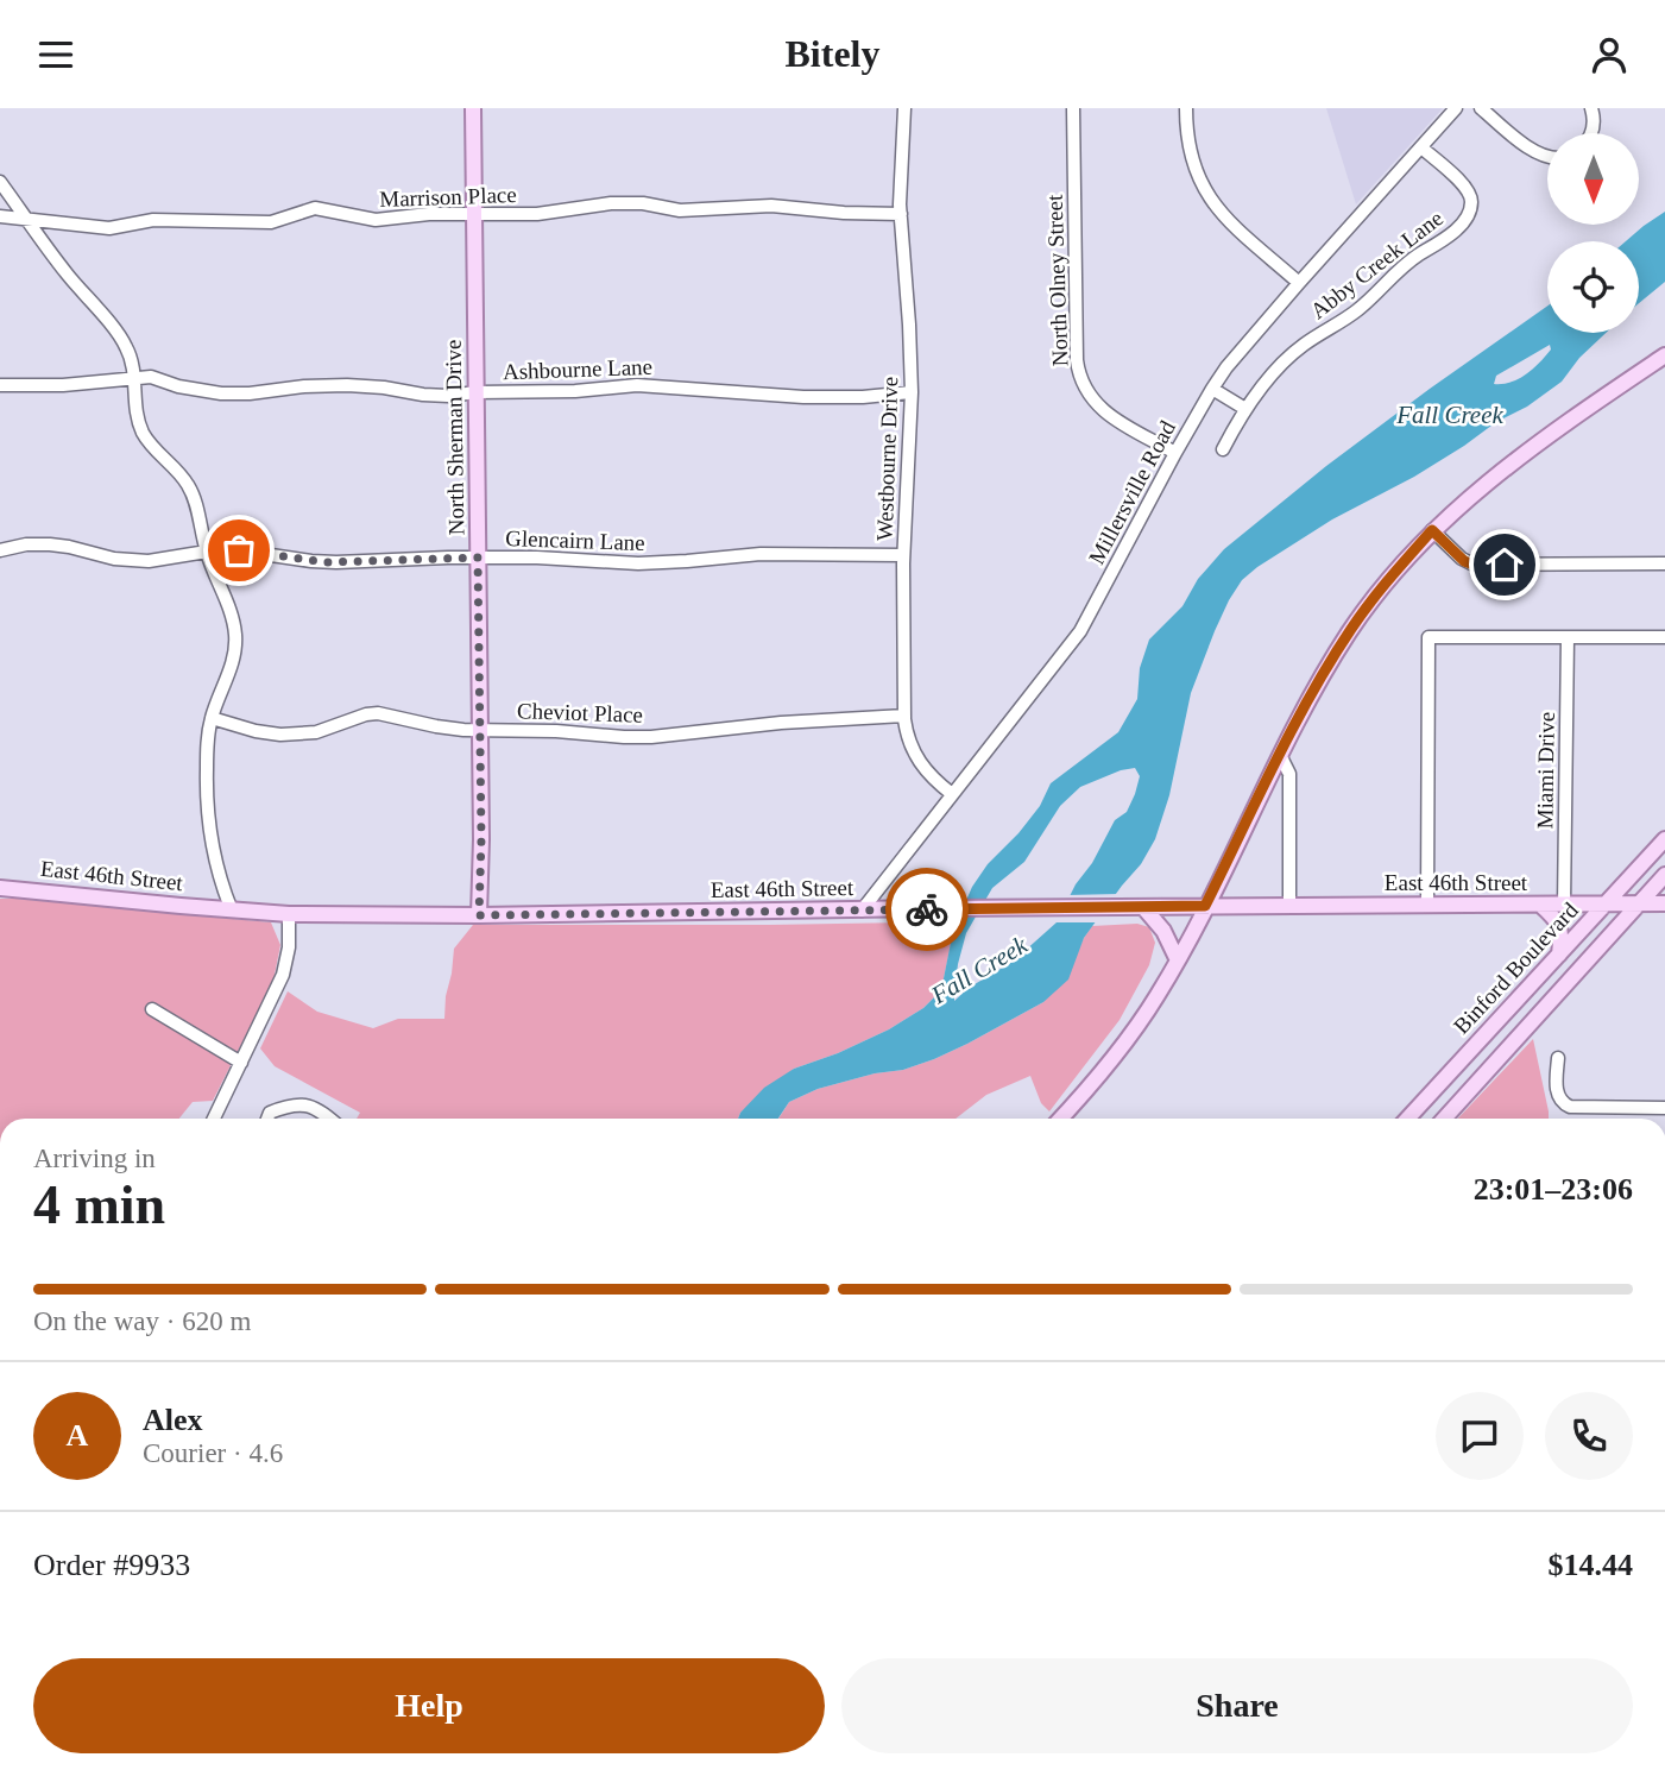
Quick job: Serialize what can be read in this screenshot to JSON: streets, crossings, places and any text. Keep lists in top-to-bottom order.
{
  "streets": {
    "main road": ["North Sherman Drive", "East 46th Street", "Binford Boulevard"],
    "street": [
      "Marrison Place",
      "Abby Creek Lane",
      "North Olney Street",
      "Ashbourne Lane",
      "Westbourne Drive",
      "Millersville Road",
      "Glencairn Lane",
      "Cheviot Place",
      "Miami Drive"
    ]
  },
  "crossings": [
    ["Marrison Place", "North Sherman Drive"],
    ["Marrison Place", "Westbourne Drive"],
    ["Abby Creek Lane", "Millersville Road"],
    ["North Olney Street", "Millersville Road"],
    ["Ashbourne Lane", "North Sherman Drive"],
    ["Ashbourne Lane", "Westbourne Drive"],
    ["North Sherman Drive", "Glencairn Lane"],
    ["North Sherman Drive", "Cheviot Place"],
    ["North Sherman Drive", "East 46th Street"],
    ["Westbourne Drive", "Millersville Road"],
    ["Westbourne Drive", "Glencairn Lane"],
    ["Westbourne Drive", "Cheviot Place"],
    ["Millersville Road", "East 46th Street"],
    ["Miami Drive", "East 46th Street"],
    ["East 46th Street", "Binford Boulevard"]
  ],
  "water": ["Fall Creek"],
  "north": "bottom",
  "page": {
    "header": "Bitely",
    "heading": ["4 min", "Arriving in", "23:01–23:06"],
    "panel": [
      "Alex",
      "Courier · 4.6",
      "Order #9933",
      "$14.44"
    ],
    "bar": "On the way · 620 m",
    "round": "A",
    "buttons": ["Help", "Share"]
  }
}
